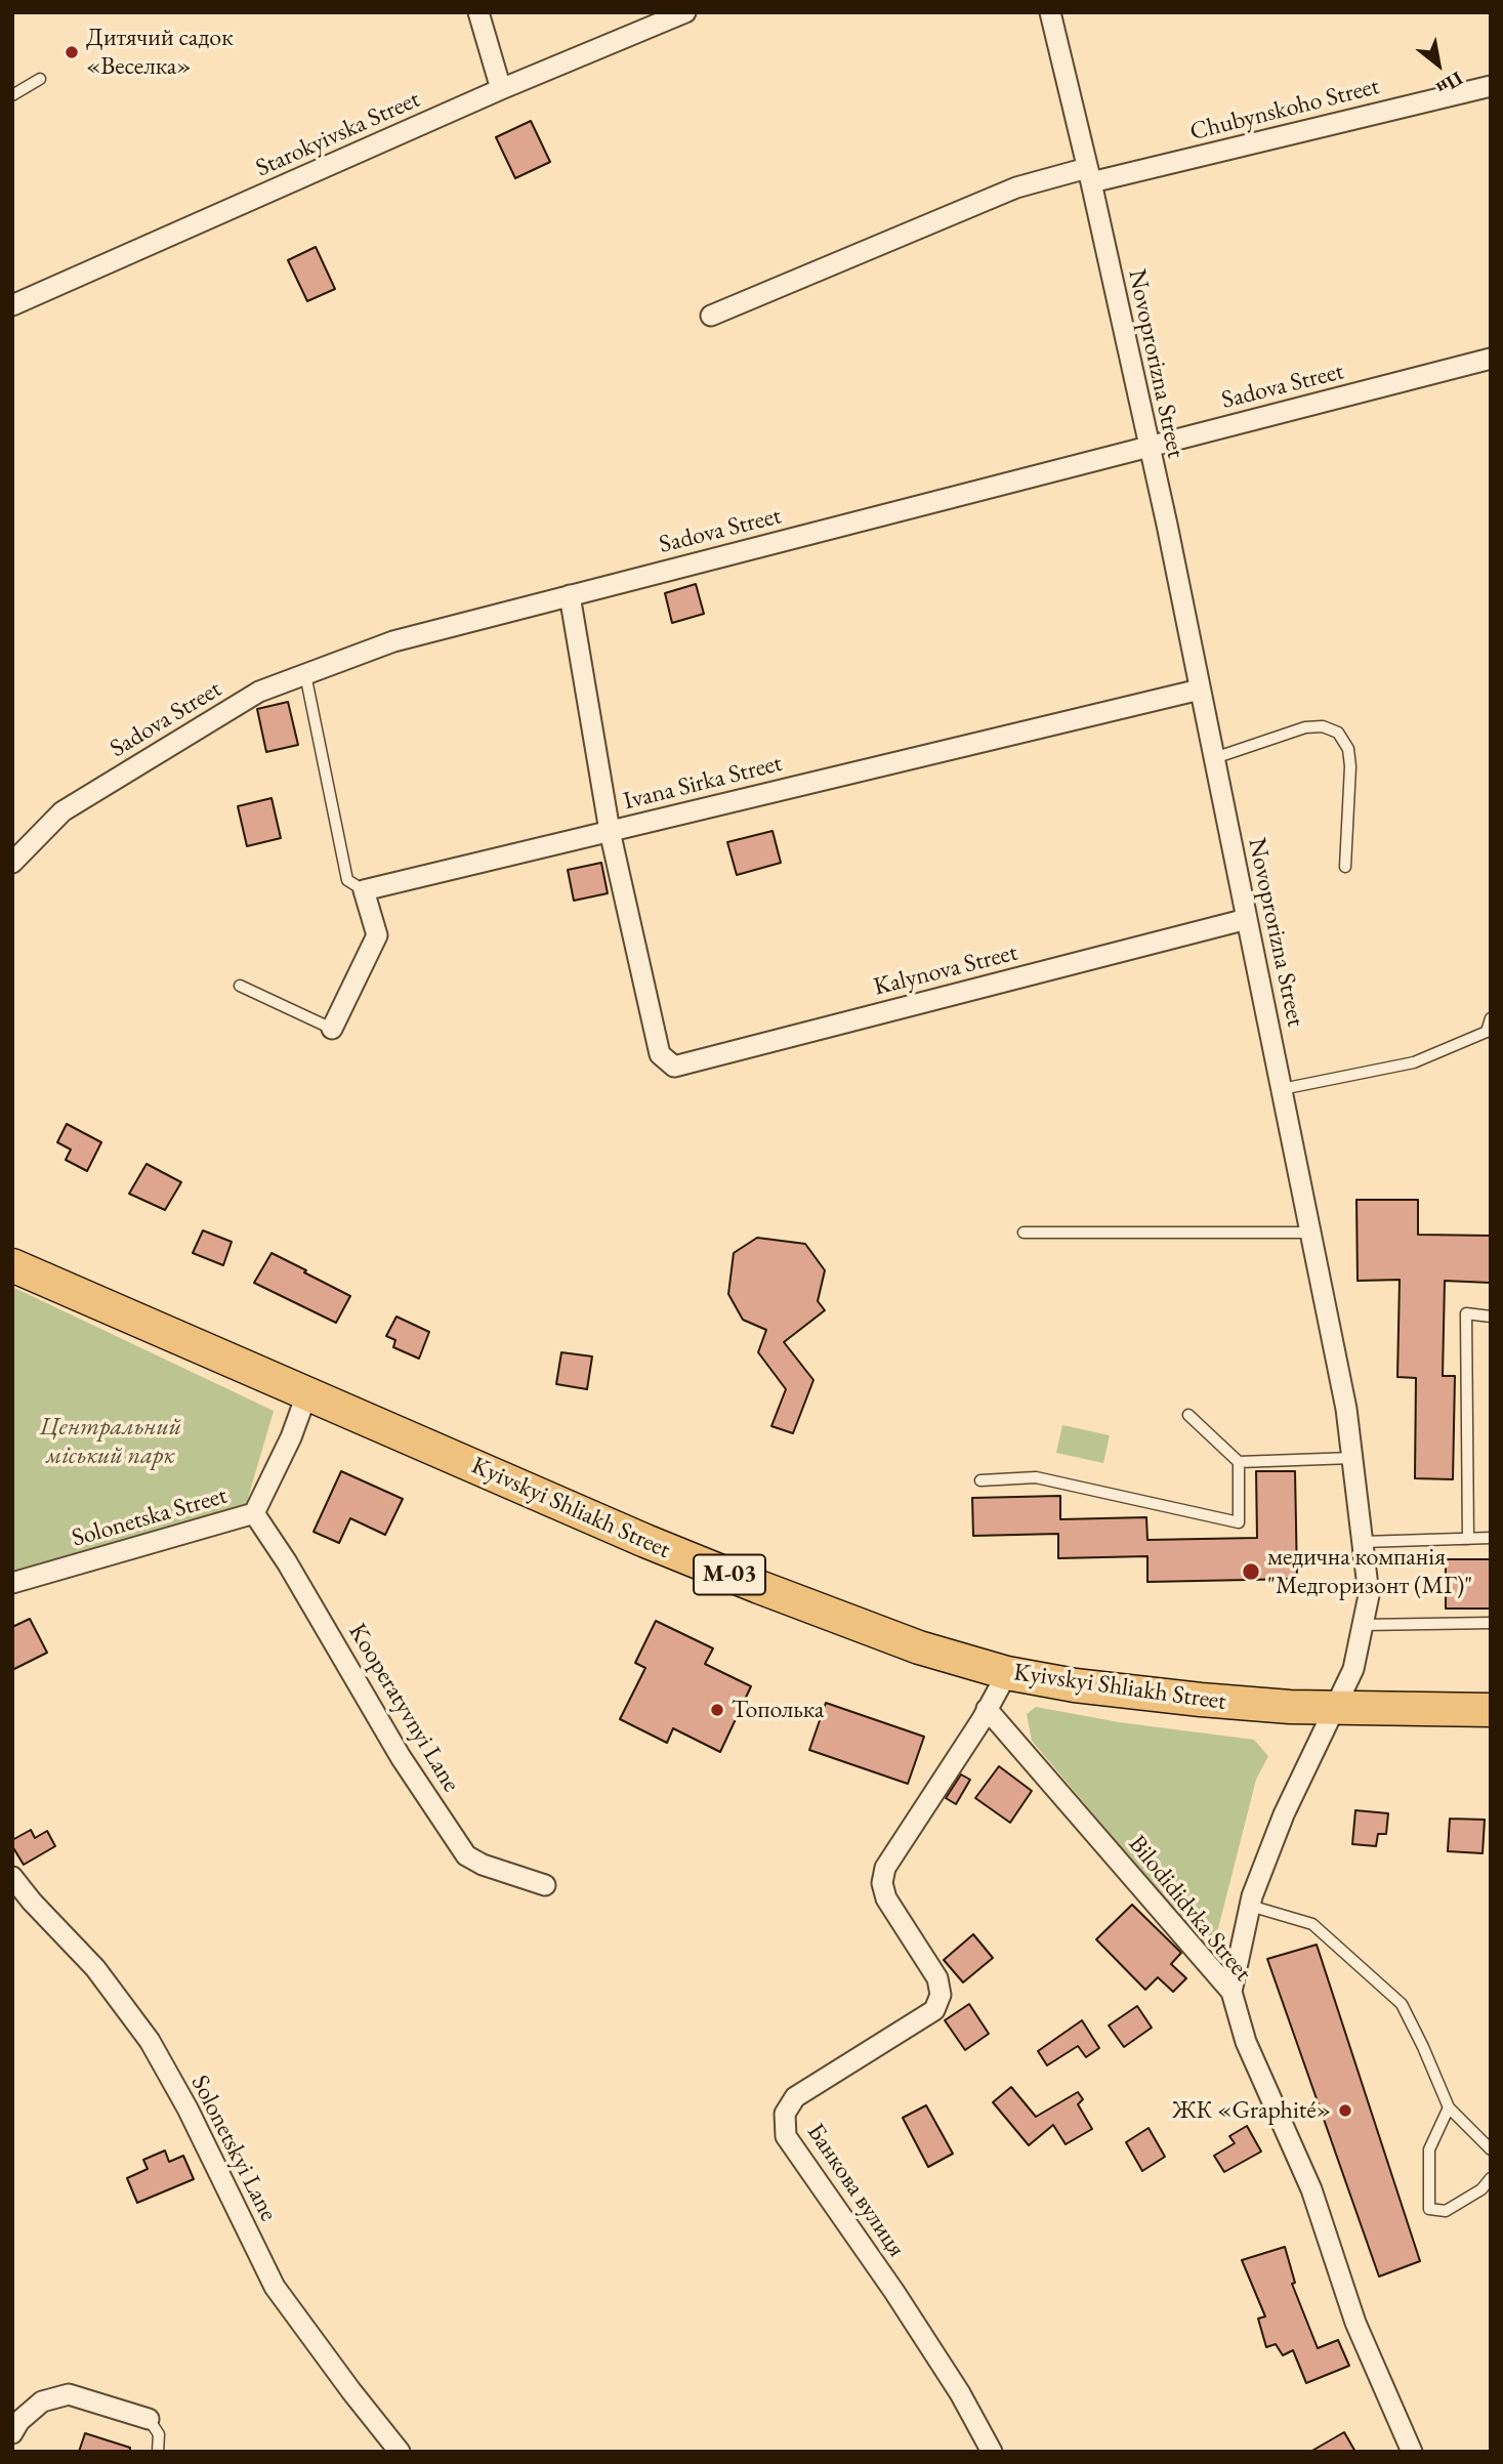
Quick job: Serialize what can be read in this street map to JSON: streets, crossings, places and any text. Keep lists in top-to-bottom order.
{
  "streets": {
    "highway": ["Kyivskyi Shliakh Street", "М-03"],
    "street": [
      "Chubynskoho Street",
      "Starokyivska Street",
      "Novoprorizna Street",
      "Sadova Street",
      "Ivana Sirka Street",
      "Kalynova Street",
      "Solonetska Street",
      "Kooperatyvnyi Lane",
      "Bilodididvka Street",
      "Solonetskyi Lane",
      "Банкова вулиця"
    ]
  },
  "crossings": [
    ["Chubynskoho Street", "Novoprorizna Street"],
    ["Novoprorizna Street", "Sadova Street"],
    ["Novoprorizna Street", "Ivana Sirka Street"],
    ["Novoprorizna Street", "Kalynova Street"],
    ["Novoprorizna Street", "Kyivskyi Shliakh Street"],
    ["Novoprorizna Street", "Bilodididvka Street"],
    ["Ivana Sirka Street", "Kalynova Street"],
    ["Kyivskyi Shliakh Street", "Solonetska Street"],
    ["Kyivskyi Shliakh Street", "Банкова вулиця"],
    ["Solonetska Street", "Kooperatyvnyi Lane"],
    ["Bilodididvka Street", "Банкова вулиця"]
  ],
  "parks": ["Центральний міський парк"],
  "places": [
    "Дитячий садок «Веселка»",
    "медична компанія \"Медгоризонт (МГ)\"",
    "Тополька",
    "ЖК «Graphité»"
  ],
  "north": "bottom right"
}
